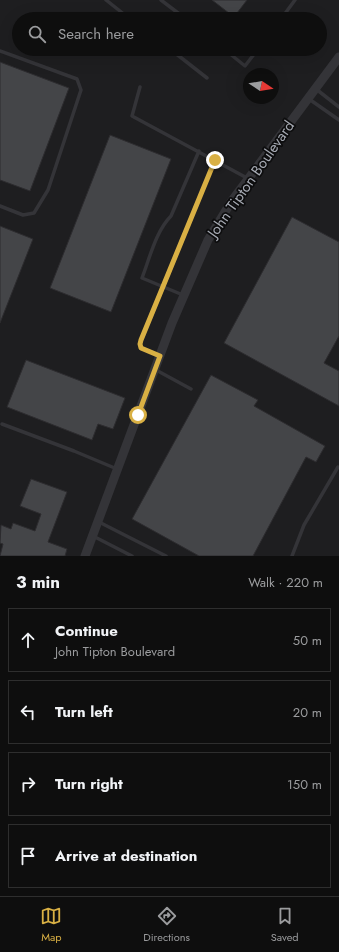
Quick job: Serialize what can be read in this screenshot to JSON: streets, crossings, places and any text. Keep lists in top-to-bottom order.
{
  "streets": {
    "street": ["John Tipton Boulevard"]
  },
  "north": "right",
  "page": {
    "search": "Search here",
    "heading": ["3 min", "Walk · 220 m"],
    "list": [
      ["Continue", "John Tipton Boulevard", "50 m"],
      ["Turn left", "20 m"],
      ["Turn right", "150 m"],
      "Arrive at destination"
    ],
    "nav": ["Map", "Directions", "Saved"]
  }
}
